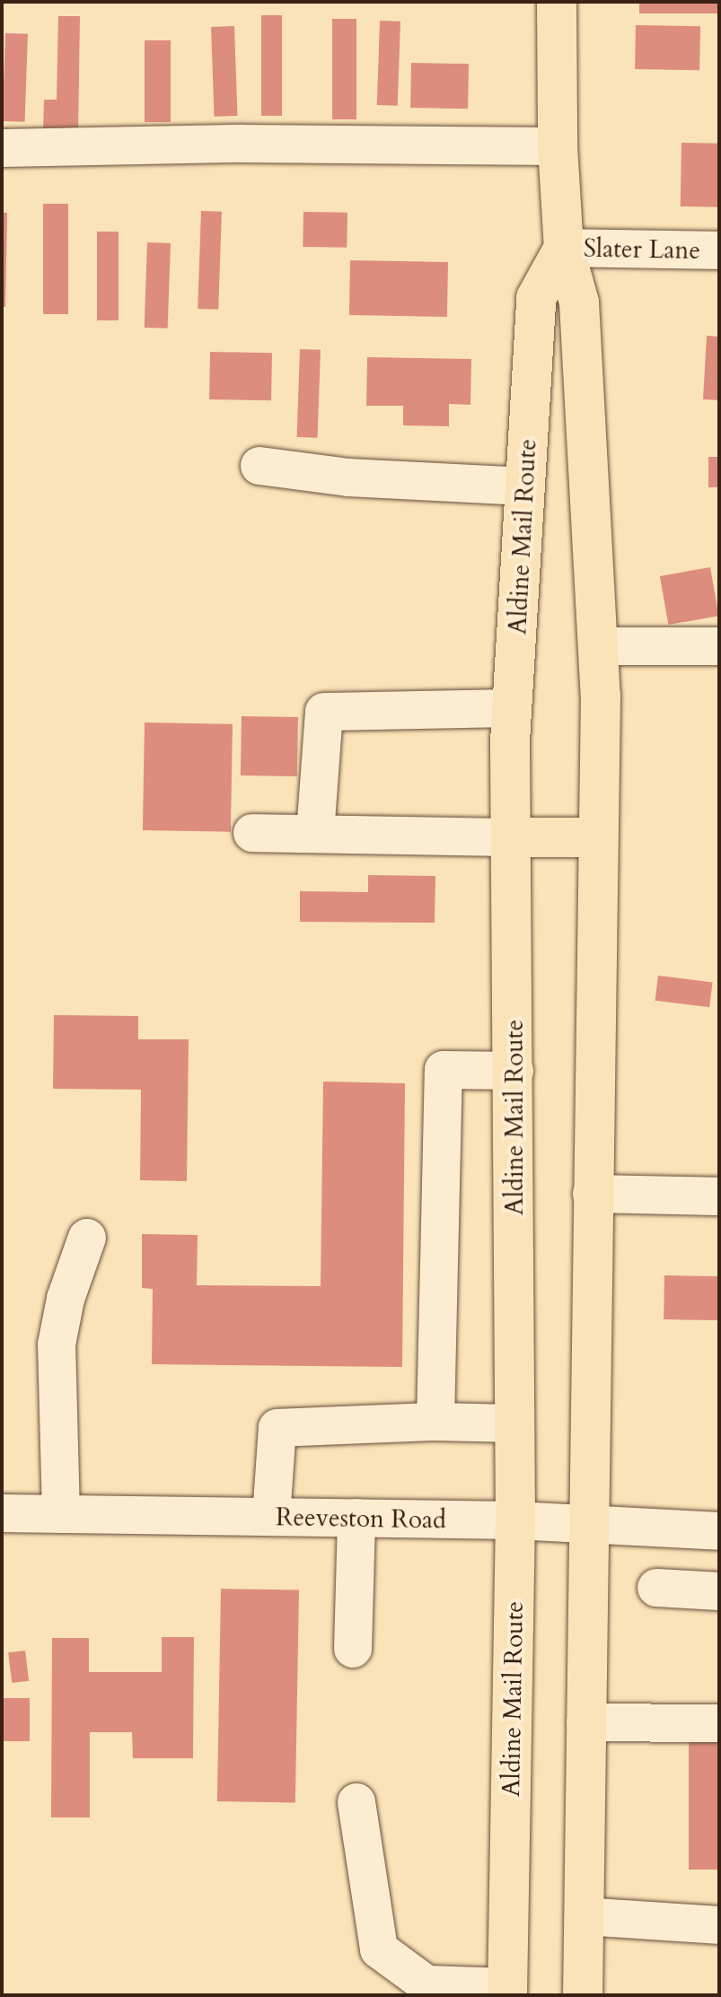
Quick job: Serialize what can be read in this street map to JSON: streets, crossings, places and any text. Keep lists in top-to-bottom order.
{
  "streets": {
    "main road": ["Aldine Mail Route"],
    "street": ["Slater Lane", "Reeveston Road"]
  },
  "crossings": [
    ["Slater Lane", "Aldine Mail Route"],
    ["Aldine Mail Route", "Reeveston Road"]
  ]
}
